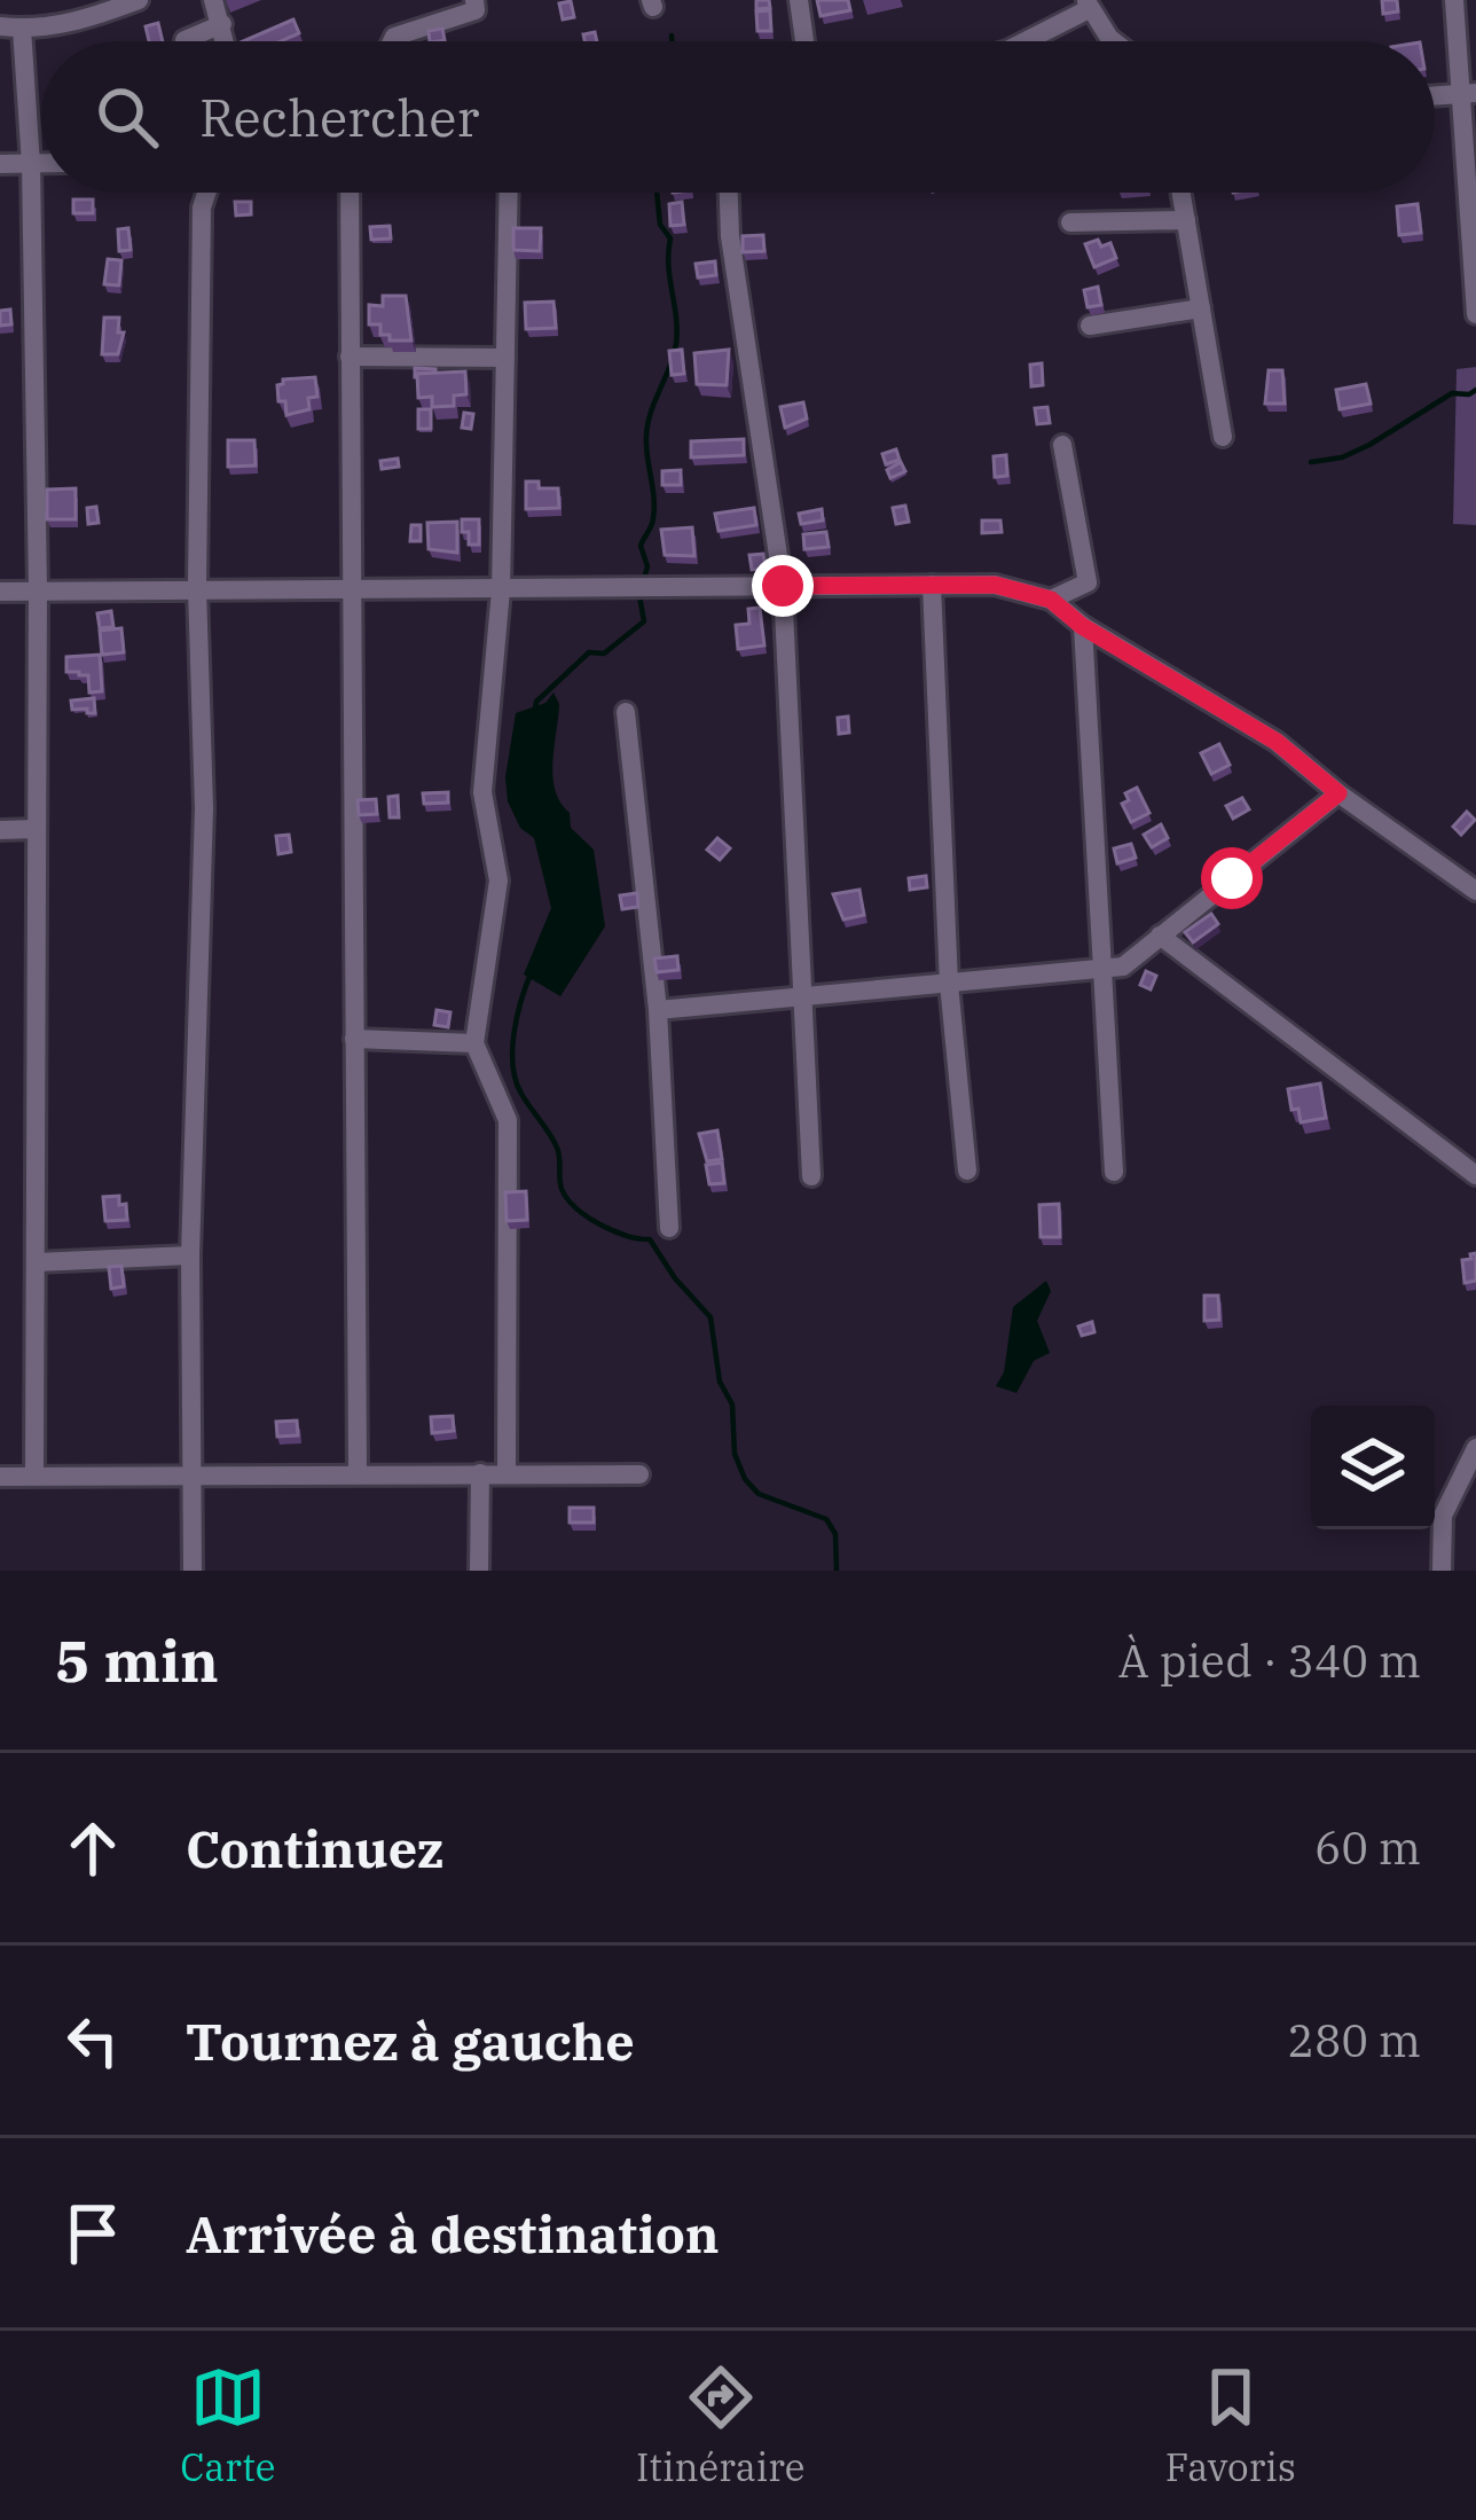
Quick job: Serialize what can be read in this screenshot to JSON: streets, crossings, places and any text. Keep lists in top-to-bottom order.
{
  "page": {
    "search": "Rechercher",
    "heading": ["5 min", "À pied · 340 m"],
    "list": [
      ["Continuez", "60 m"],
      ["Tournez à gauche", "280 m"],
      "Arrivée à destination"
    ],
    "nav": ["Carte", "Itinéraire", "Favoris"]
  }
}
